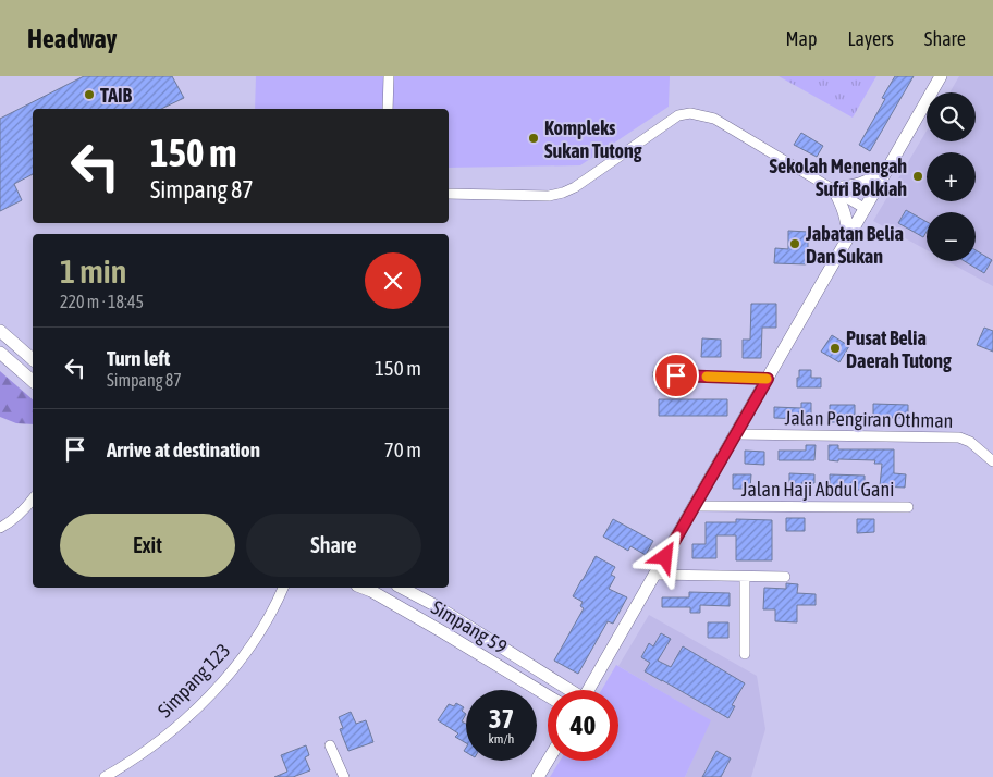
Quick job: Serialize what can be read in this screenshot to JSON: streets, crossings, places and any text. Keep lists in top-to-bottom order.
{
  "streets": {
    "street": [
      "Jalan Pengiran Othman",
      "Jalan Haji Abdul Gani",
      "Simpang 59",
      "Simpang 123"
    ]
  },
  "places": [
    "TAIB",
    "Kompleks Sukan Tutong",
    "Sekolah Menengah Sufri Bolkiah",
    "Jabatan Belia Dan Sukan",
    "Pusat Belia Daerah Tutong"
  ],
  "page": {
    "header": "Headway",
    "nav": ["Map", "Layers", "Share"],
    "map_buttons": ["+", "−"],
    "turn": ["150 m", "Simpang 87"],
    "heading": ["1 min", "220 m · 18:45"],
    "list": [
      {
        "name": "Turn left",
        "note": "Simpang 87",
        "value": "150 m"
      },
      {
        "name": "Arrive at destination",
        "value": "70 m"
      }
    ],
    "buttons": ["Exit", "Share"],
    "speed": "37 km/h",
    "limit": "40"
  }
}
